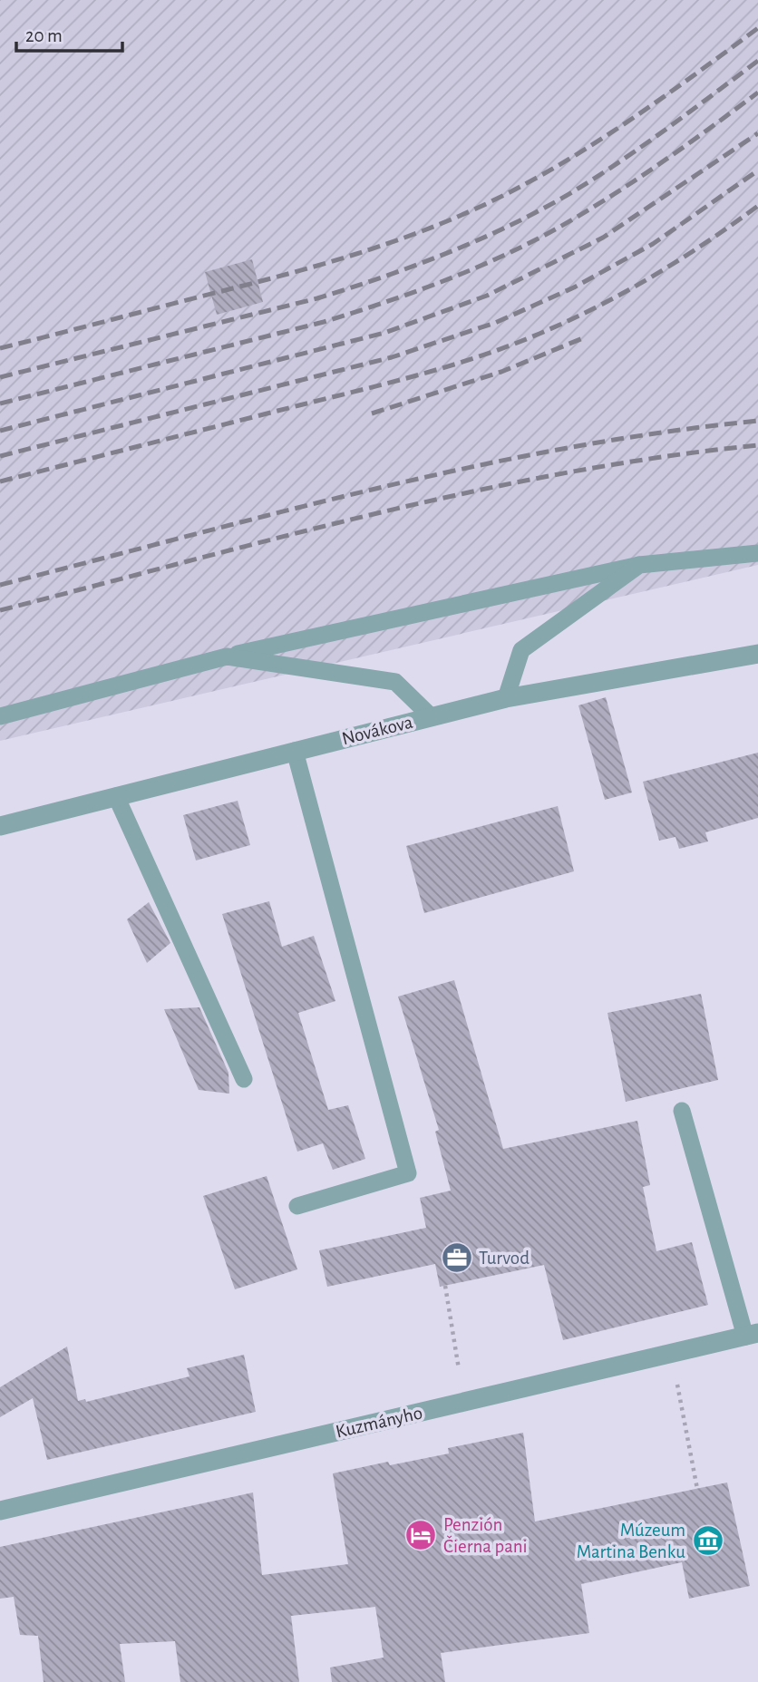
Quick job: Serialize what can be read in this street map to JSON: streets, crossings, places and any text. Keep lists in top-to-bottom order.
{
  "streets": {
    "street": ["Novákova", "Kuzmányho"]
  },
  "places": {
    "office": ["Turvod"],
    "hotel": ["Penzión Čierna pani"],
    "museum": ["Múzeum Martina Benku"]
  },
  "scale_bar": "20 m"
}
